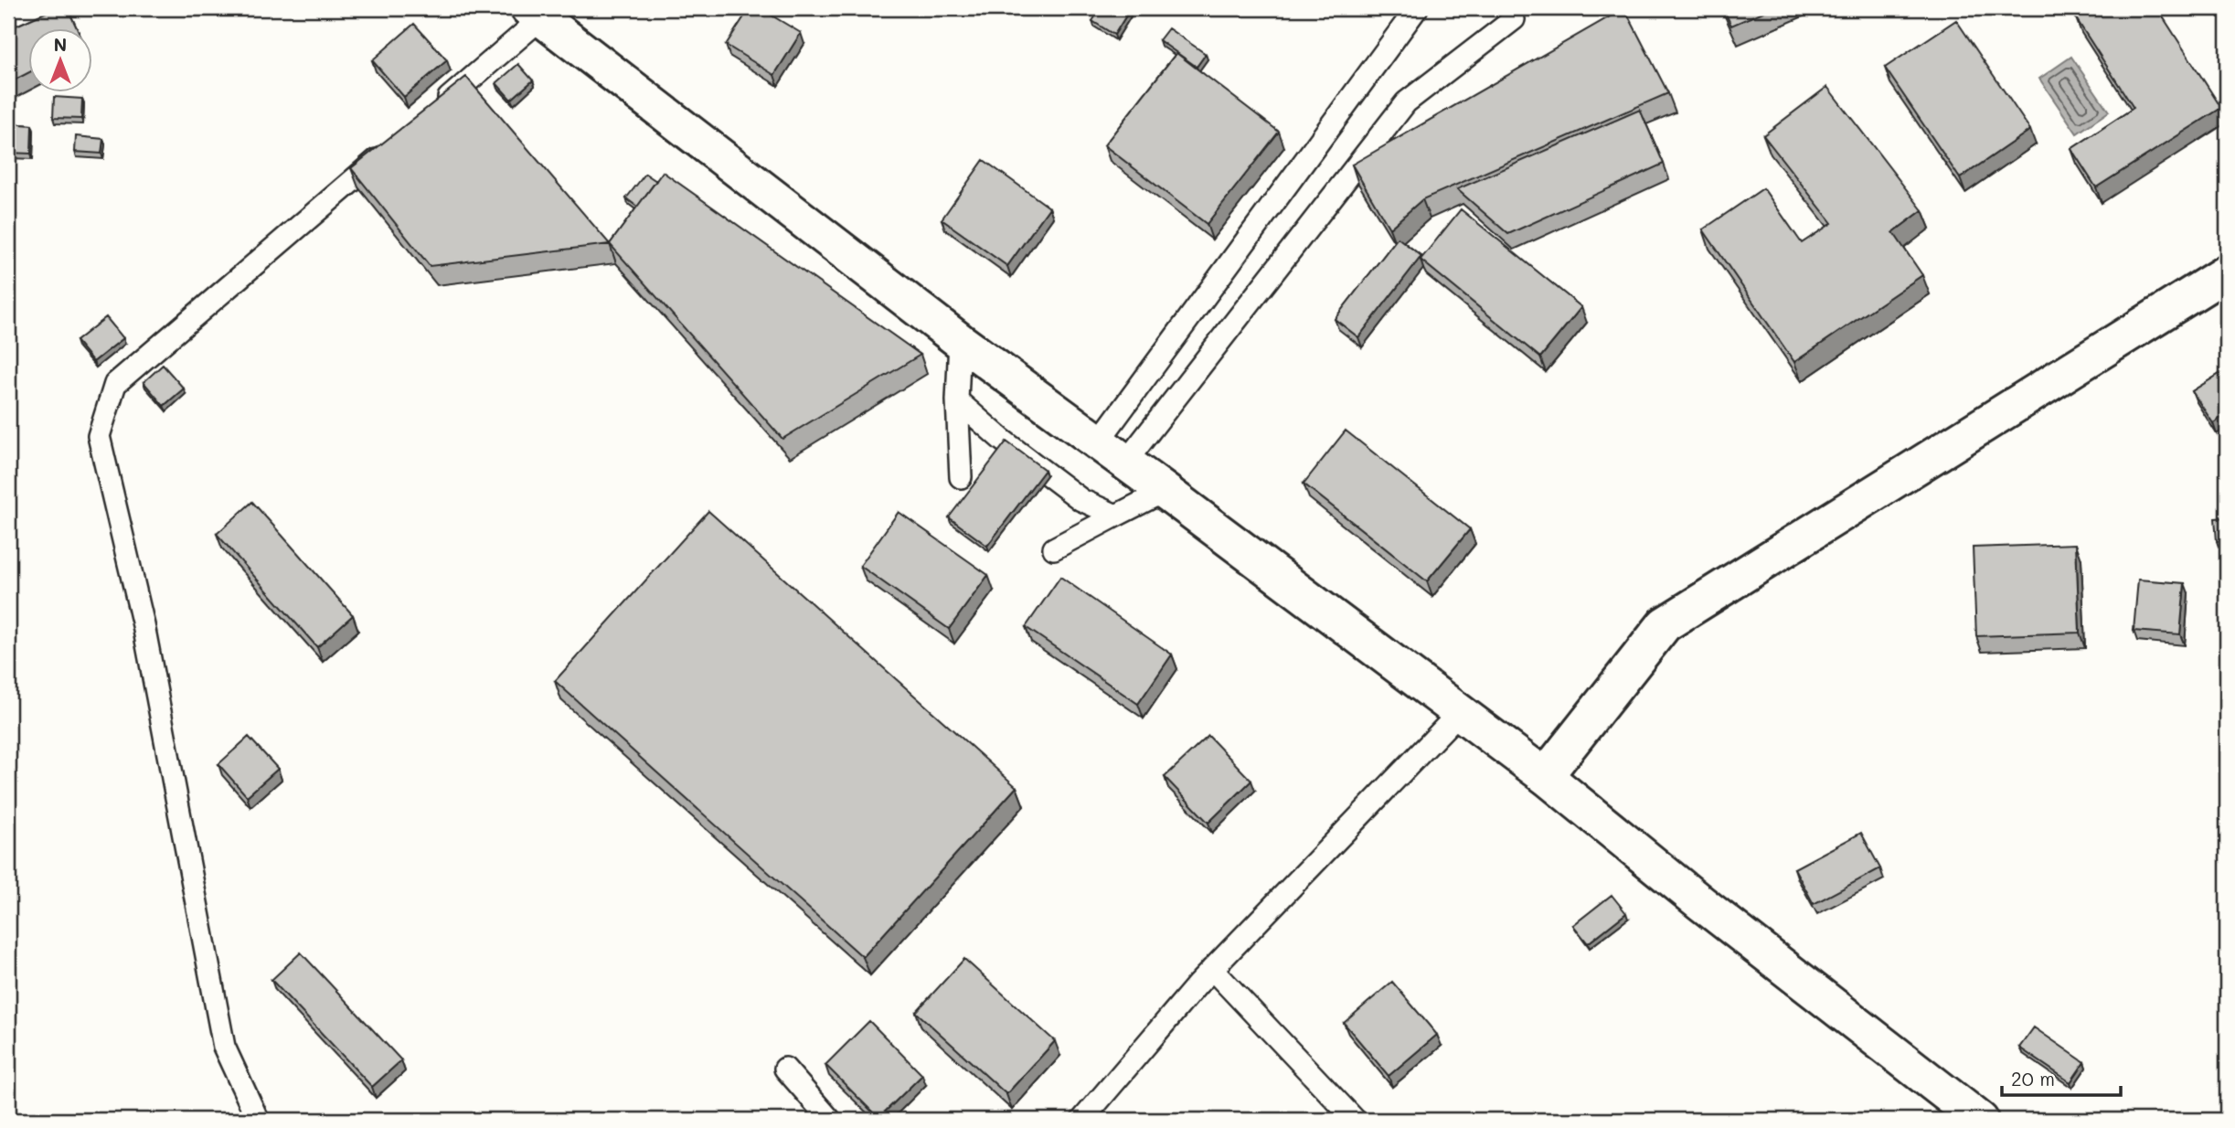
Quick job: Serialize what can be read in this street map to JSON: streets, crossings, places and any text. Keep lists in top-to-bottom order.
{
  "scale_bar": "20 m",
  "north": "top"
}
